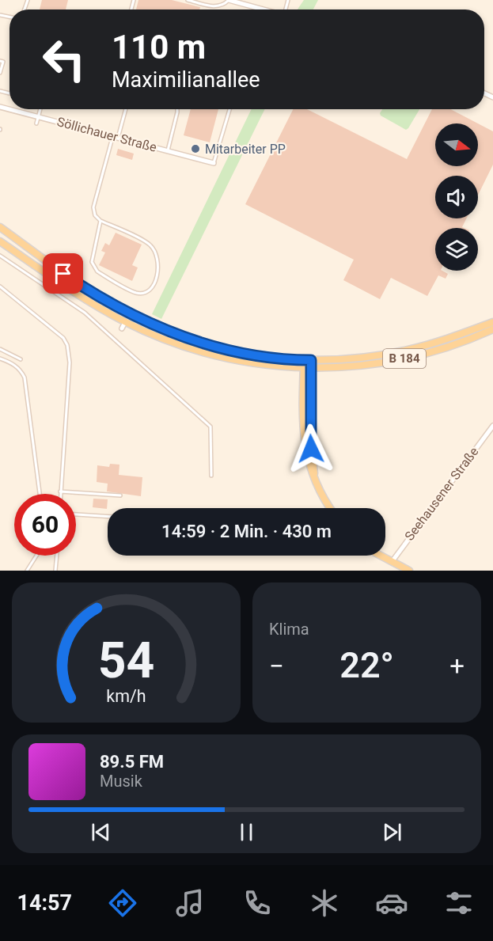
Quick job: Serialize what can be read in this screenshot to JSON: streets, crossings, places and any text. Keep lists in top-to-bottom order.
{
  "streets": {
    "main road": ["B 184"],
    "street": ["Söllichauer Straße", "Seehausener Straße"]
  },
  "places": ["Mitarbeiter PP"],
  "north": "right",
  "page": {
    "turn": ["110 m", "Maximilianallee"],
    "limit": "60",
    "trip": "14:59 · 2 Min. · 430 m",
    "tile": "Klima",
    "heat": ["−", "22°", "+"],
    "song": ["89.5 FM", "Musik"],
    "tabs": "14:57",
    "gauge": ["54", "km/h"]
  }
}
